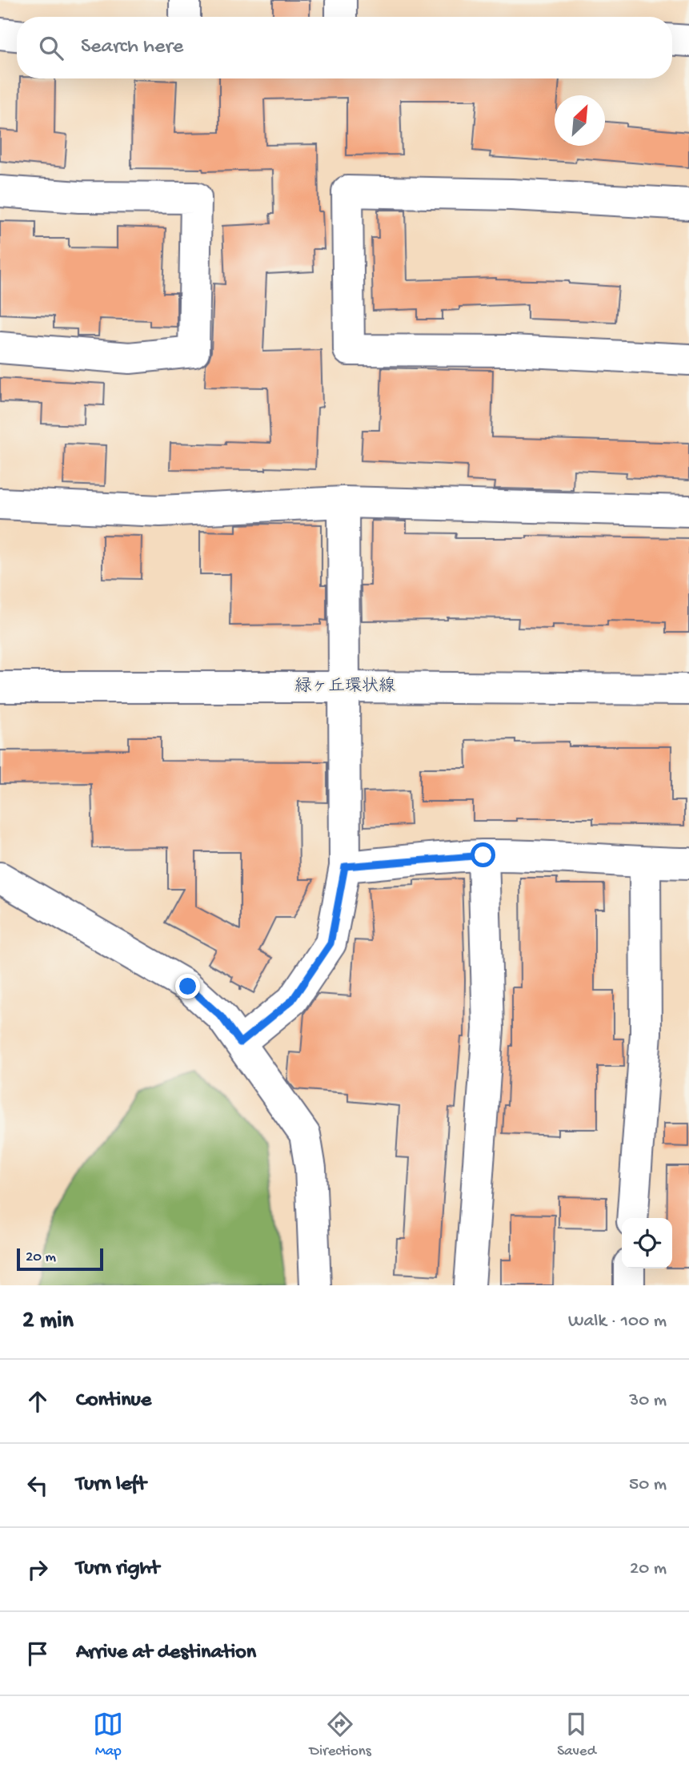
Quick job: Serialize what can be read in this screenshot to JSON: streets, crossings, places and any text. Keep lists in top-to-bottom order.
{
  "streets": {
    "street": ["緑ヶ丘環状線"]
  },
  "scale_bar": "20 m",
  "north": "top right",
  "page": {
    "search": "Search here",
    "scale": "20 m",
    "heading": ["2 min", "Walk · 100 m"],
    "list": [
      ["Continue", "30 m"],
      ["Turn left", "50 m"],
      ["Turn right", "20 m"],
      "Arrive at destination"
    ],
    "nav": ["Map", "Directions", "Saved"]
  }
}
